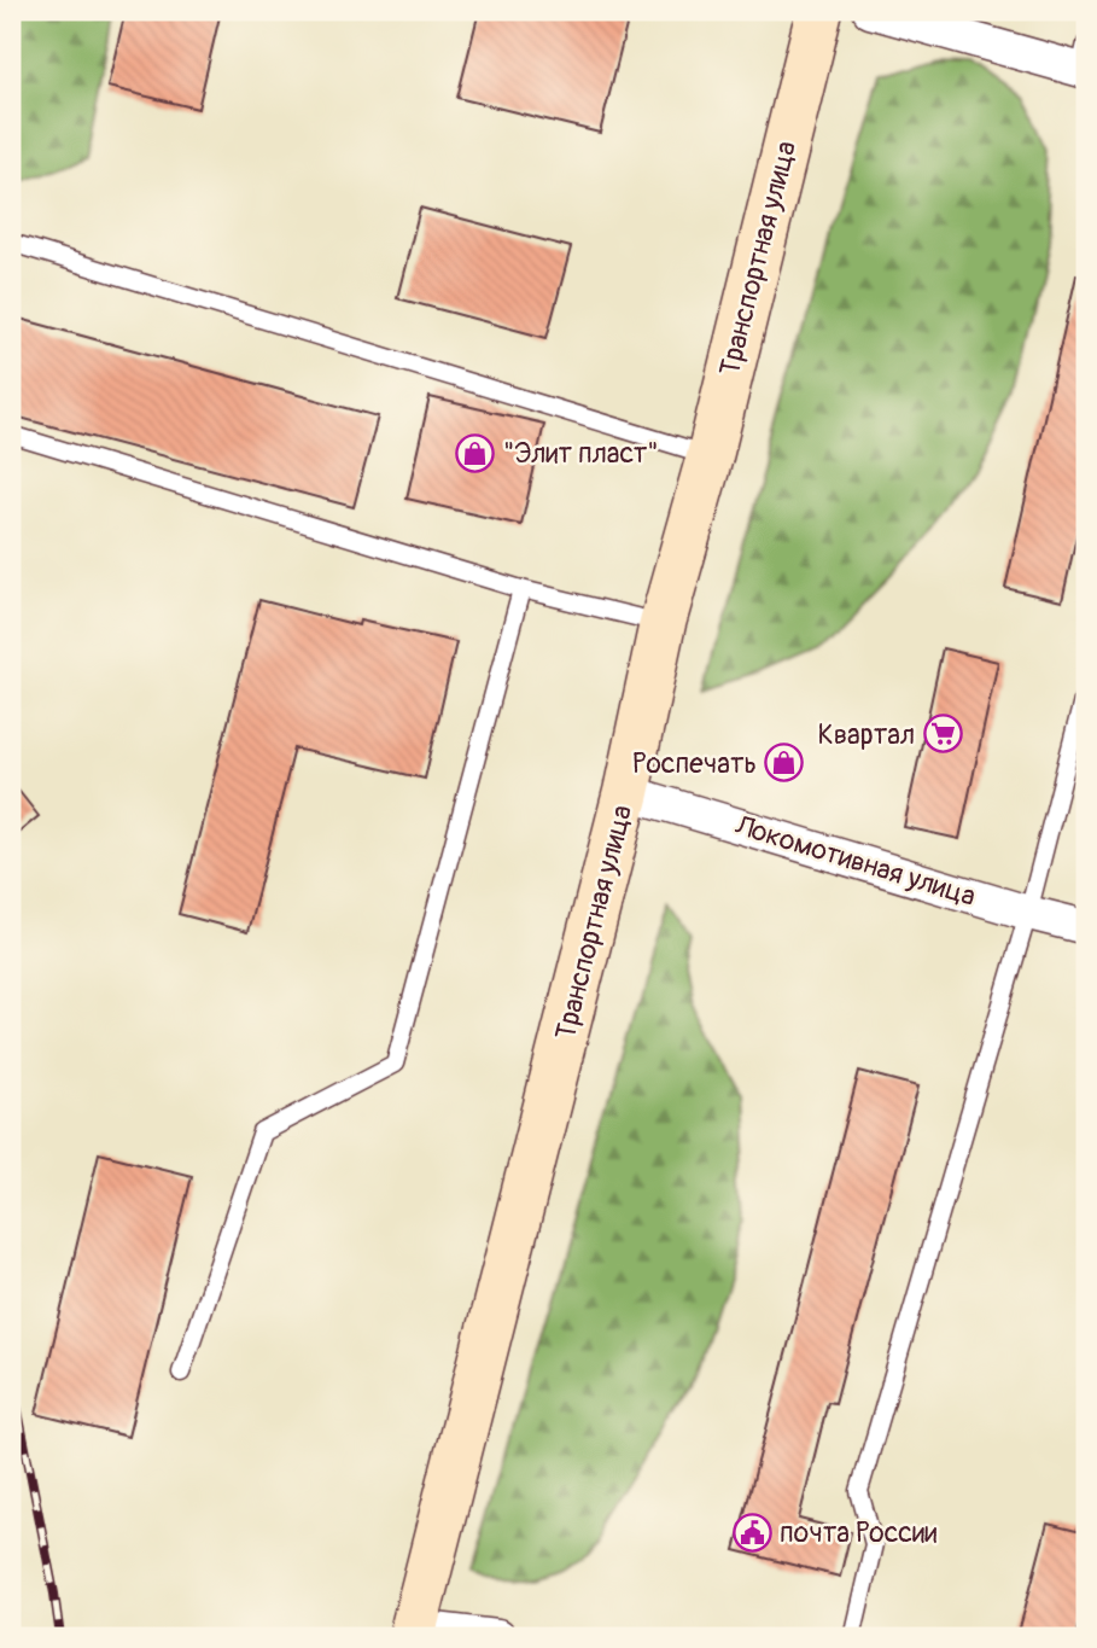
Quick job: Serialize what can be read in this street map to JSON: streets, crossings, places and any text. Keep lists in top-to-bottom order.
{
  "streets": {
    "street": ["Транспортная улица", "Локомотивная улица"]
  },
  "crossings": [
    ["Транспортная улица", "Локомотивная улица"]
  ],
  "places": {
    "shop": ["\"Элит пласт\"", "Роспечать"],
    "supermarket": ["Квартал"],
    "public building": ["почта России"]
  }
}
